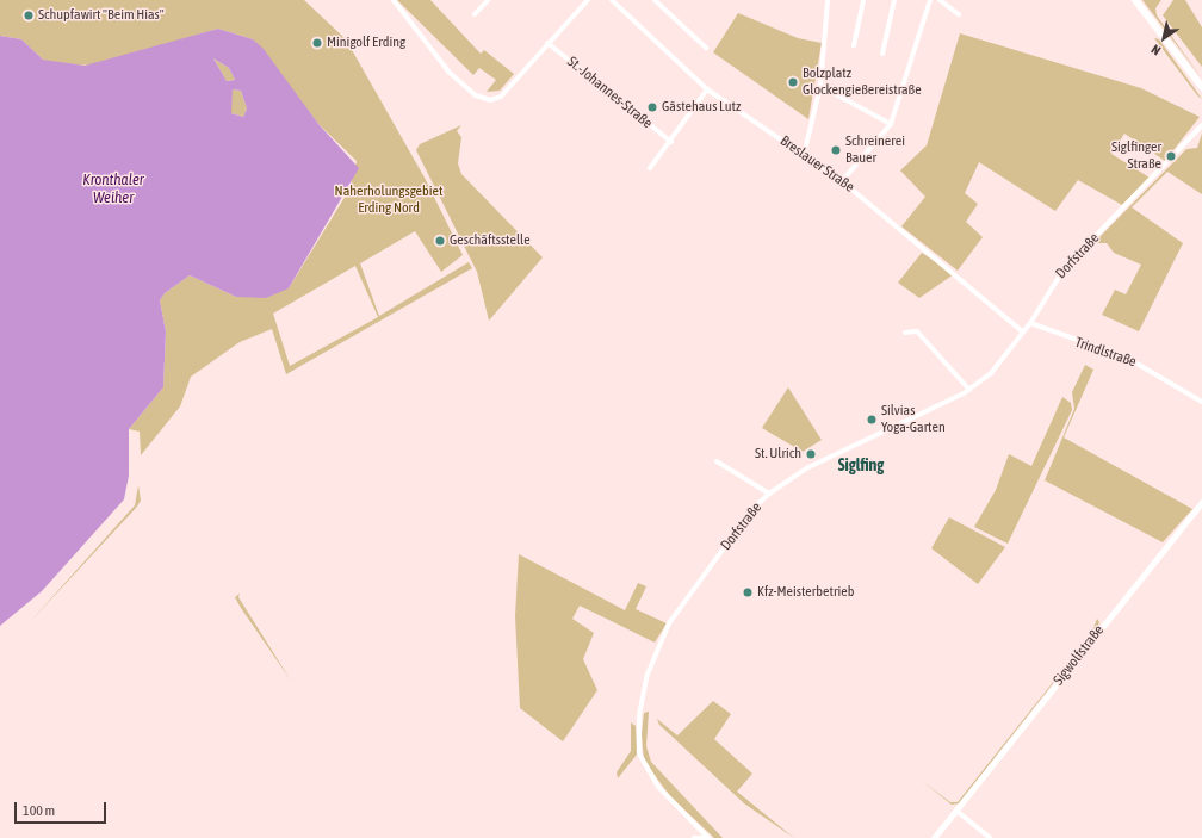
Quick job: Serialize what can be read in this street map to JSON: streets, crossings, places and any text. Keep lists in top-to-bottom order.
{
  "streets": {
    "street": [
      "St.-Johannes-Straße",
      "Breslauer Straße",
      "Dorfstraße",
      "Trindlstraße",
      "Sigwolfstraße"
    ]
  },
  "crossings": [
    ["Breslauer Straße", "Dorfstraße"],
    ["Dorfstraße", "Trindlstraße"]
  ],
  "districts": ["Siglfing"],
  "water": ["Kronthaler Weiher"],
  "parks": ["Naherholungsgebiet Erding Nord"],
  "places": [
    "Schupfawirt \"Beim Hias\"",
    "Minigolf Erding",
    "Bolzplatz Glockengießereistraße",
    "Gästehaus Lutz",
    "Schreinerei Bauer",
    "Siglfinger Straße",
    "Geschäftsstelle",
    "Silvias Yoga-Garten",
    "St. Ulrich",
    "Kfz-Meisterbetrieb"
  ],
  "scale_bar": "100 m",
  "north": "bottom left"
}
